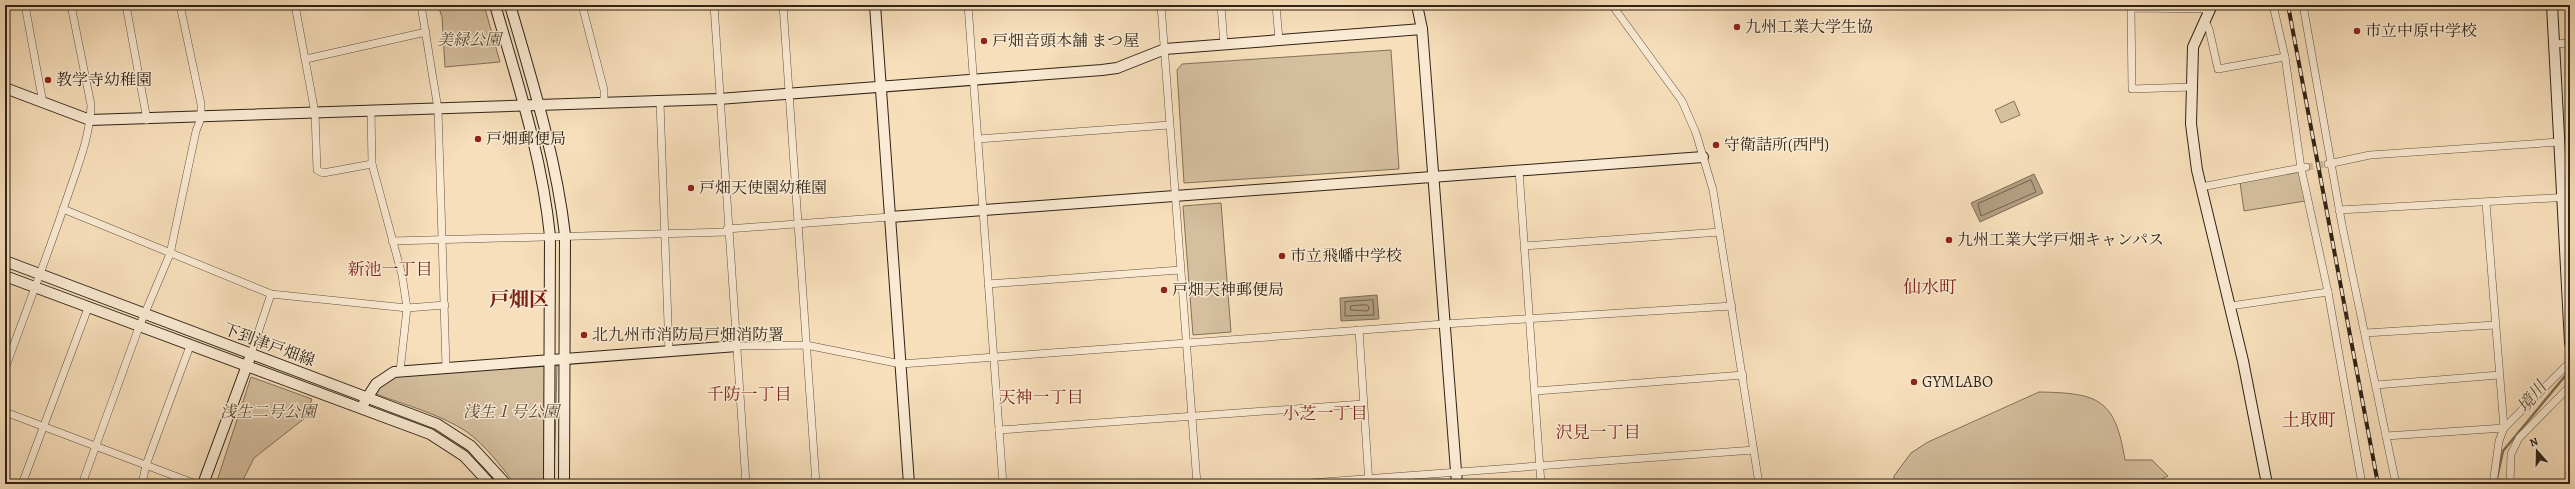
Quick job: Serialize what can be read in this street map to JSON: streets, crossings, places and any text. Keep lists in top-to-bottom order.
{
  "streets": {
    "street": ["下到津戸畑線"]
  },
  "districts": [
    "新池一丁目",
    "仙水町",
    "戸畑区",
    "千防一丁目",
    "天神一丁目",
    "小芝一丁目",
    "土取町",
    "沢見一丁目"
  ],
  "water": ["境川"],
  "parks": ["美緑公園", "浅生二号公園", "浅生１号公園"],
  "places": [
    "九州工業大学生協",
    "市立中原中学校",
    "戸畑音頭本舗 まつ屋",
    "教学寺幼稚園",
    "戸畑郵便局",
    "守衛詰所(西門)",
    "戸畑天使園幼稚園",
    "九州工業大学戸畑キャンパス",
    "市立飛幡中学校",
    "戸畑天神郵便局",
    "北九州市消防局戸畑消防署",
    "GYMLABO"
  ],
  "north": "top"
}
